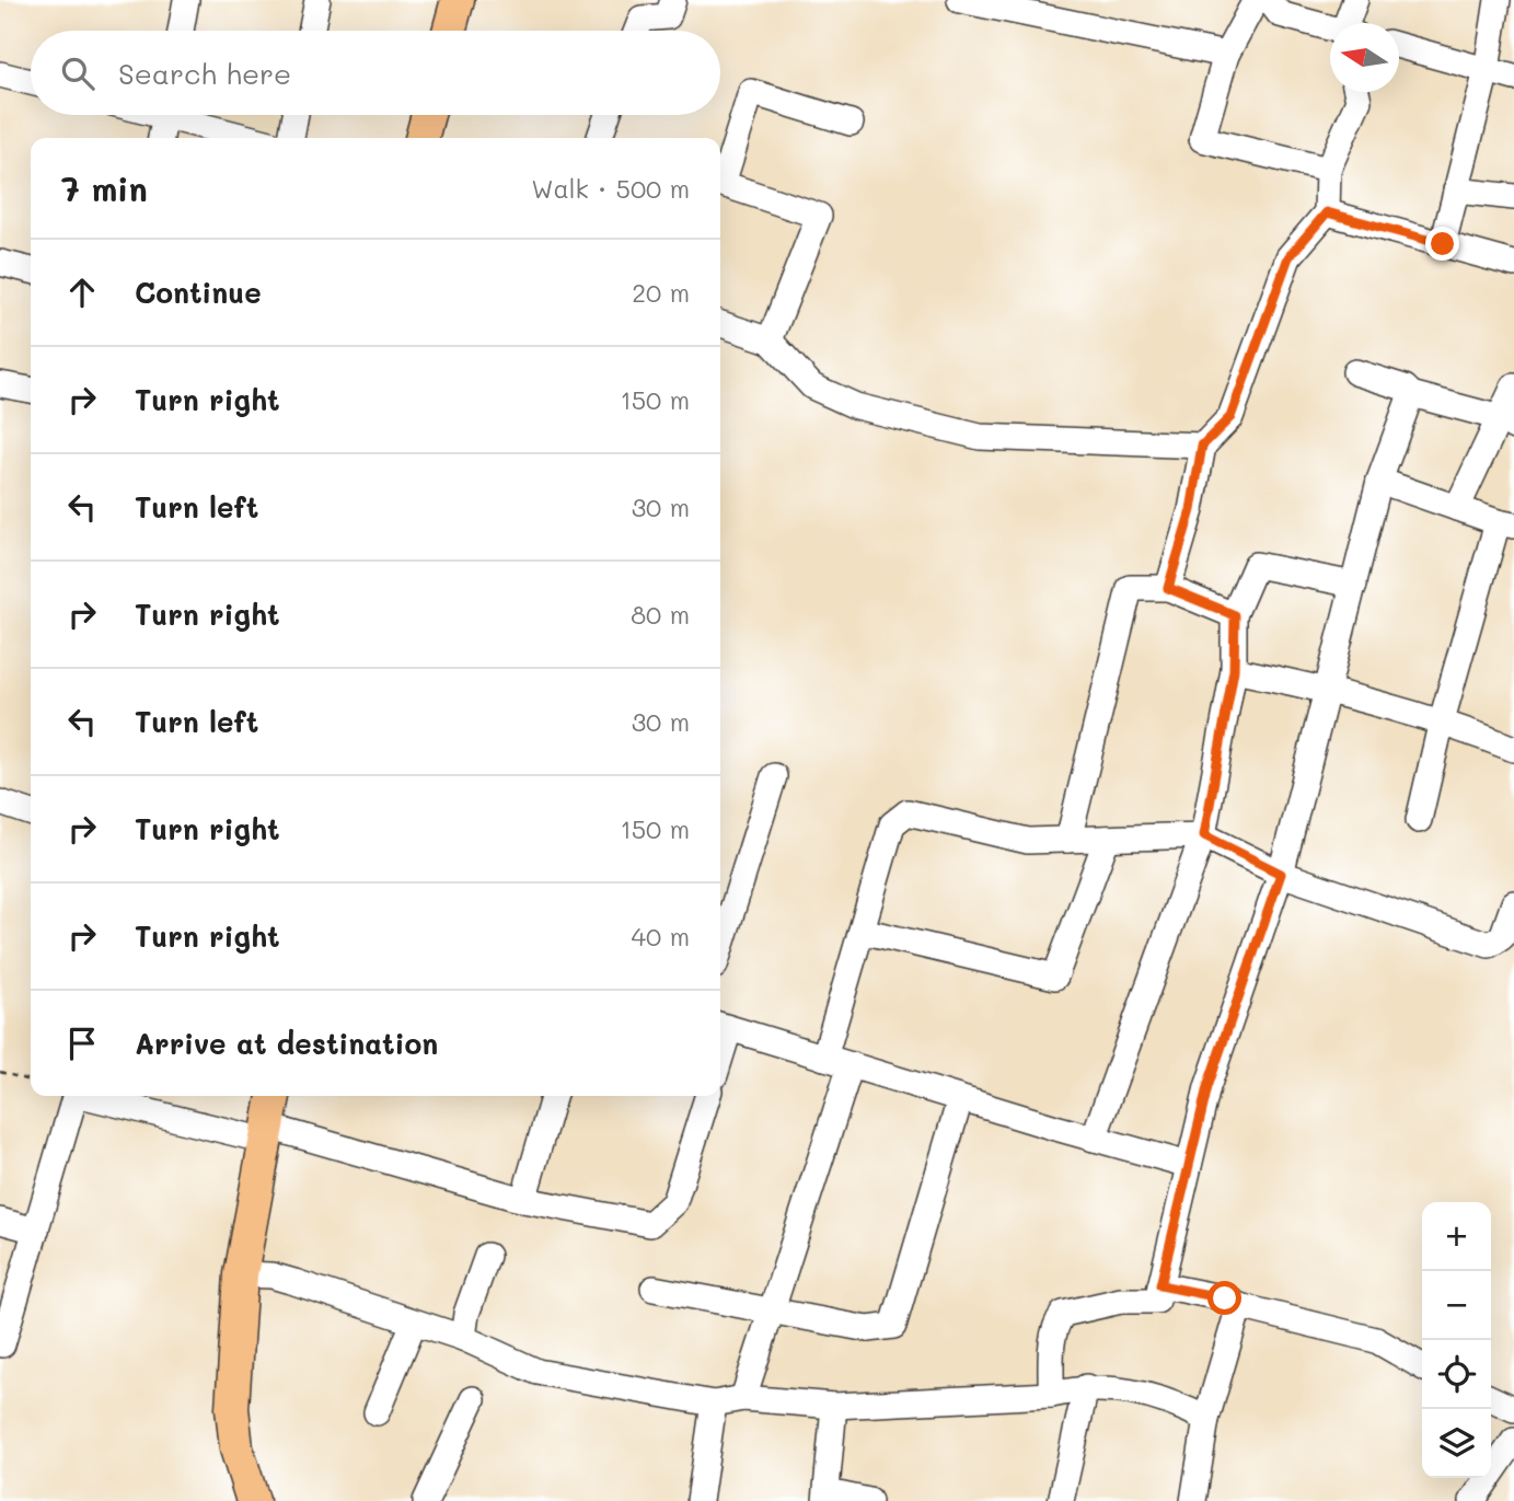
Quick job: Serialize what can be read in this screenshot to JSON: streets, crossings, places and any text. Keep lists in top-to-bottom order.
{
  "north": "left",
  "page": {
    "search": "Search here",
    "heading": ["7 min", "Walk · 500 m"],
    "list": [
      ["Continue", "20 m"],
      ["Turn right", "150 m"],
      ["Turn left", "30 m"],
      ["Turn right", "80 m"],
      ["Turn left", "30 m"],
      ["Turn right", "150 m"],
      ["Turn right", "40 m"],
      "Arrive at destination"
    ],
    "map_buttons": ["+", "−"]
  }
}
